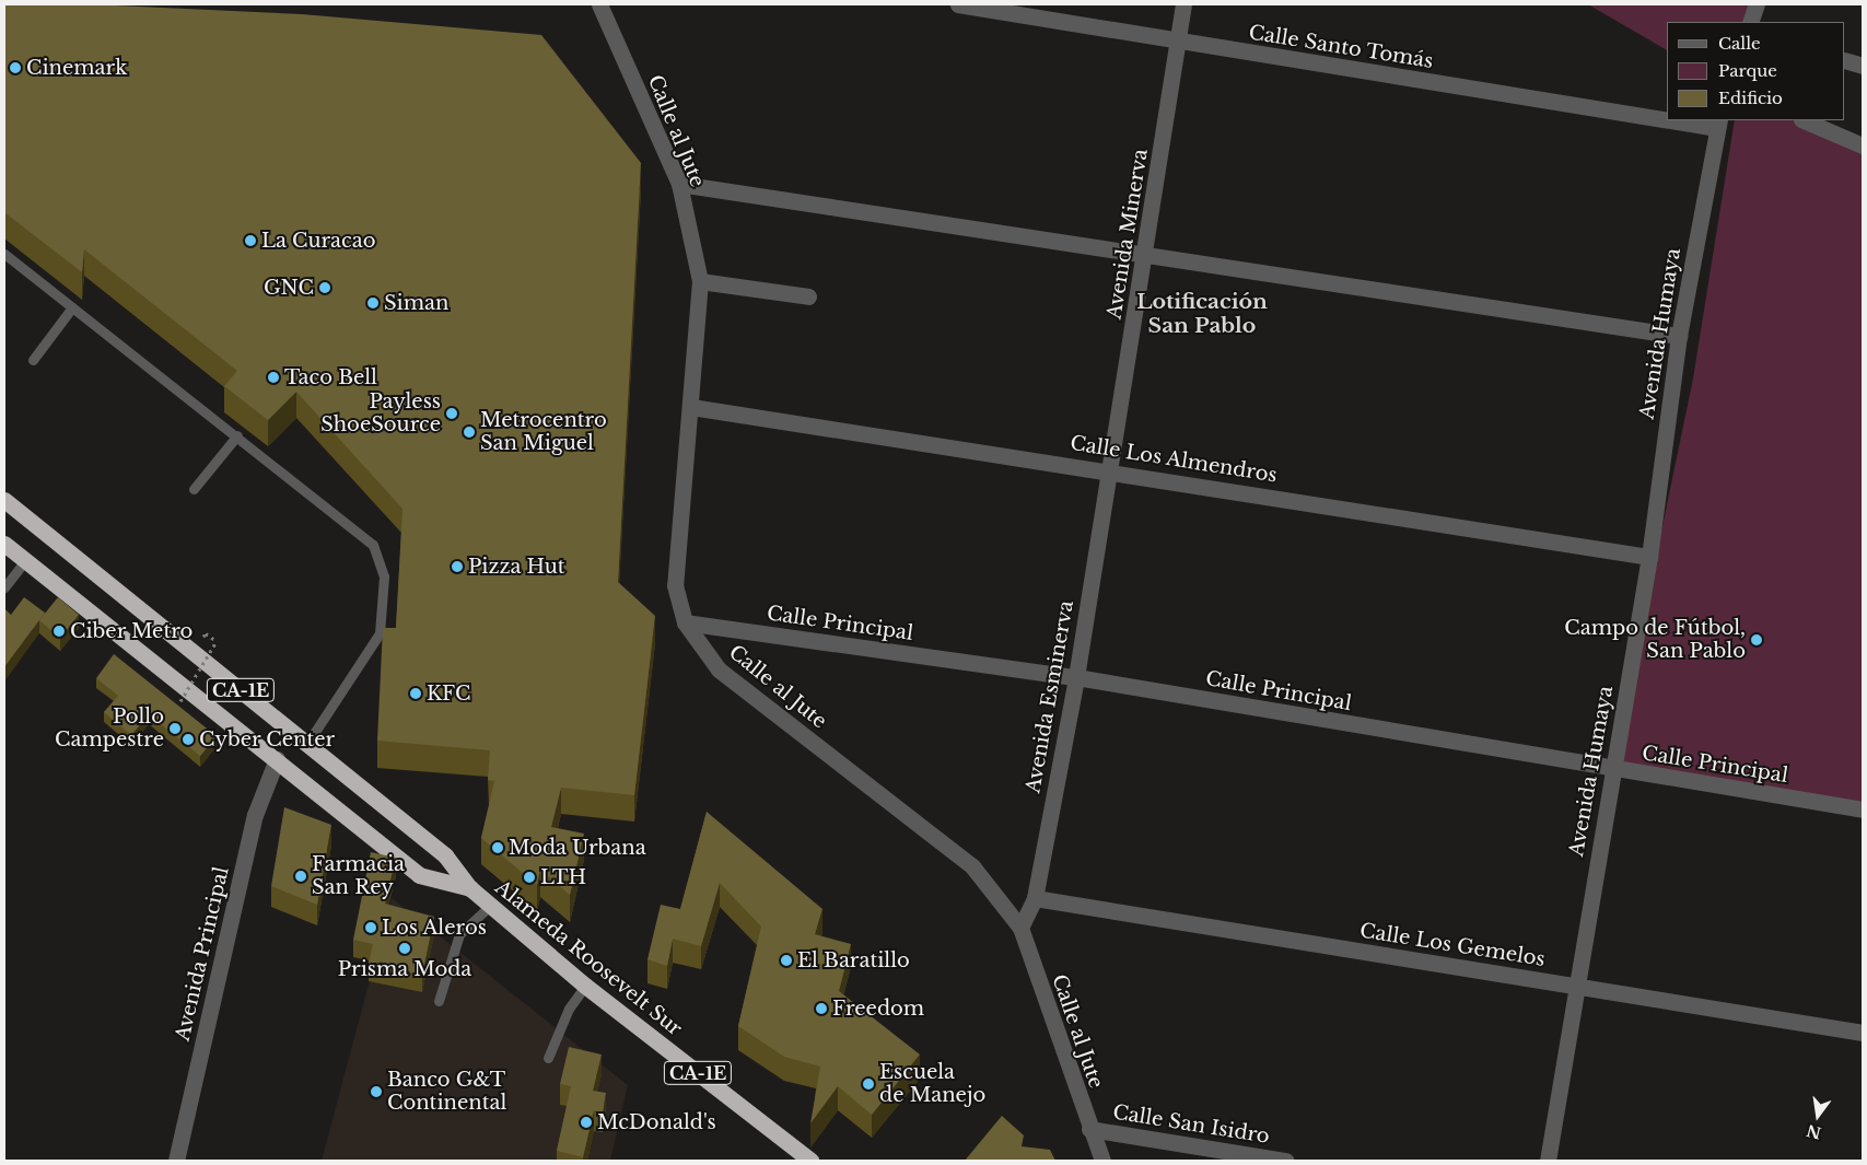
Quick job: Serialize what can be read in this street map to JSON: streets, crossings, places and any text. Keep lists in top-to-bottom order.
{
  "streets": {
    "highway": ["CA-1E", "Alameda Roosevelt Sur"],
    "street": [
      "Calle Santo Tomás",
      "Calle al Jute",
      "Avenida Minerva",
      "Avenida Humaya",
      "Calle Los Almendros",
      "Calle Principal",
      "Avenida Esminerva",
      "Calle Los Gemelos",
      "Avenida Principal",
      "Calle San Isidro"
    ]
  },
  "crossings": [
    ["Calle Santo Tomás", "Avenida Minerva"],
    ["Calle Santo Tomás", "Avenida Humaya"],
    ["Calle al Jute", "Calle Los Almendros"],
    ["Calle al Jute", "Calle Principal"],
    ["Calle al Jute", "Avenida Esminerva"],
    ["Calle al Jute", "Calle San Isidro"],
    ["Avenida Minerva", "Calle Los Almendros"],
    ["Avenida Minerva", "Avenida Esminerva"],
    ["Avenida Humaya", "Calle Los Almendros"],
    ["Avenida Humaya", "Calle Principal"],
    ["Avenida Humaya", "Calle Los Gemelos"],
    ["Calle Los Almendros", "Avenida Esminerva"],
    ["Calle Principal", "Avenida Esminerva"],
    ["CA-1E", "Avenida Principal"],
    ["CA-1E", "Alameda Roosevelt Sur"],
    ["Avenida Esminerva", "Calle Los Gemelos"]
  ],
  "districts": ["Lotificación San Pablo"],
  "places": [
    "Cinemark",
    "La Curacao",
    "GNC",
    "Siman",
    "Taco Bell",
    "Payless ShoeSource",
    "Metrocentro San Miguel",
    "Pizza Hut",
    "Ciber Metro",
    "Campo de Fútbol, San Pablo",
    "KFC",
    "Pollo Campestre",
    "Cyber Center",
    "Moda Urbana",
    "Farmacia San Rey",
    "LTH",
    "Los Aleros",
    "Prisma Moda",
    "El Baratillo",
    "Freedom",
    "Escuela de Manejo",
    "Banco G&T Continental",
    "McDonald's"
  ],
  "legend": ["Calle", "Parque", "Edificio"],
  "north": "bottom"
}
